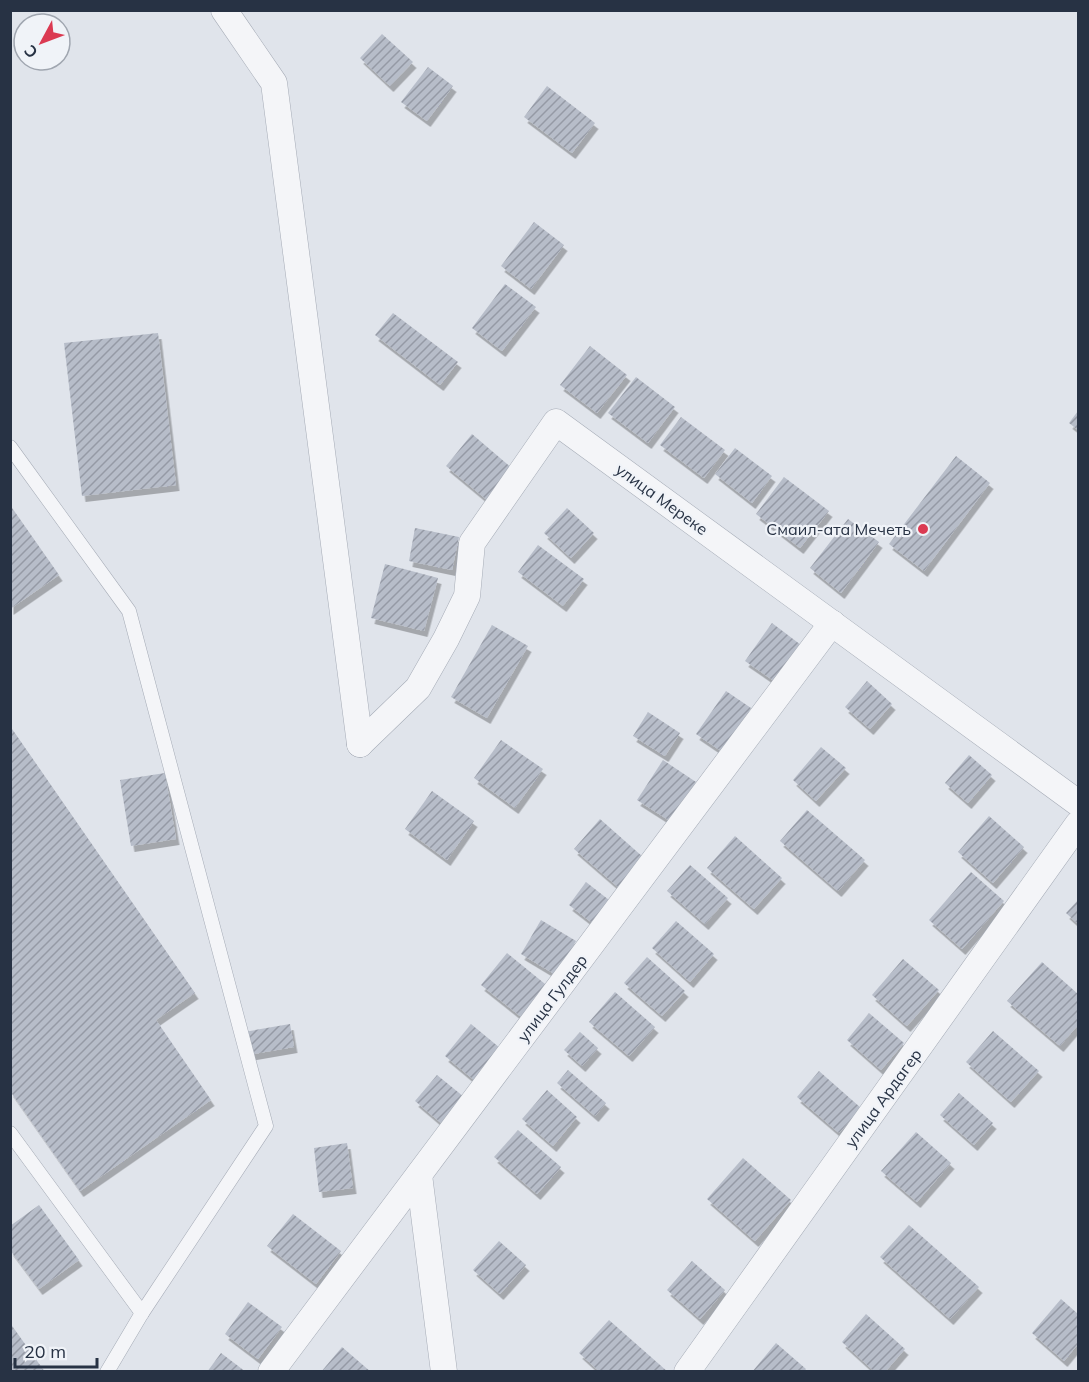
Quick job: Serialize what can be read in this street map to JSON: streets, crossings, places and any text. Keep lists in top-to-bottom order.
{
  "streets": {
    "street": ["улица Мереке", "улица Гулдер", "улица Ардагер"]
  },
  "crossings": [
    ["улица Мереке", "улица Гулдер"]
  ],
  "places": ["Смаил-ата Мечеть"],
  "scale_bar": "20 m",
  "north": "bottom left"
}
